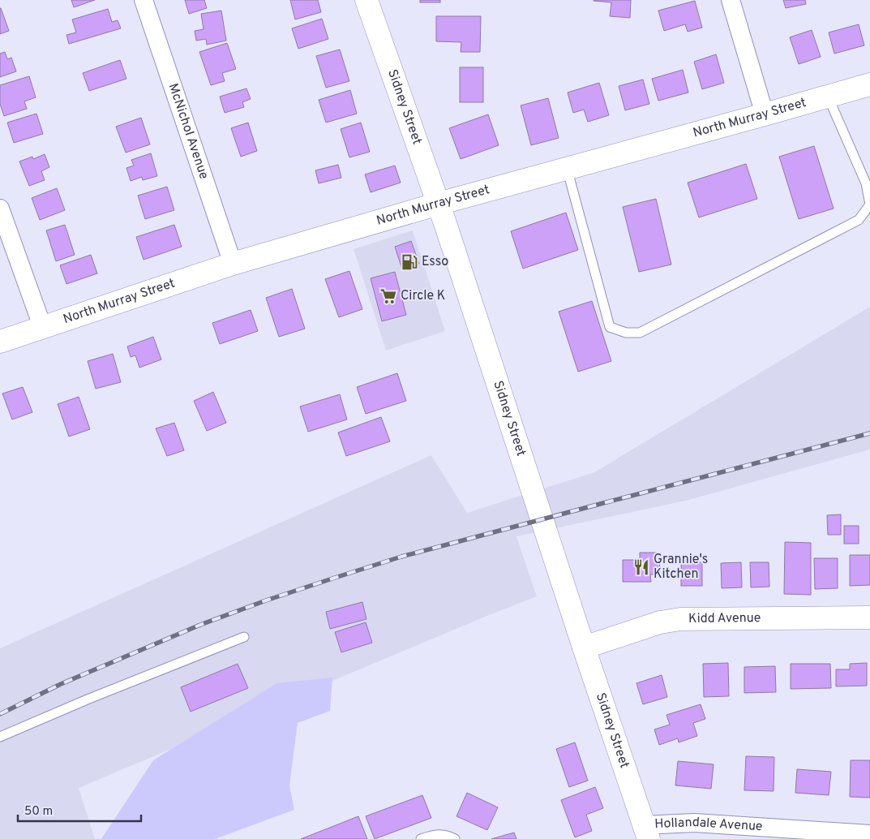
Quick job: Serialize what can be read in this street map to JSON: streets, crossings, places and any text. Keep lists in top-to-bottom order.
{
  "streets": {
    "street": [
      "Sidney Street",
      "North Murray Street",
      "McNichol Avenue",
      "Kidd Avenue",
      "Hollandale Avenue"
    ]
  },
  "crossings": [
    ["Sidney Street", "North Murray Street"],
    ["Sidney Street", "Kidd Avenue"],
    ["Sidney Street", "Hollandale Avenue"],
    ["North Murray Street", "McNichol Avenue"]
  ],
  "places": {
    "fuel station": ["Esso"],
    "supermarket": ["Circle K"],
    "restaurant": ["Grannie's Kitchen"]
  },
  "scale_bar": "50 m"
}
